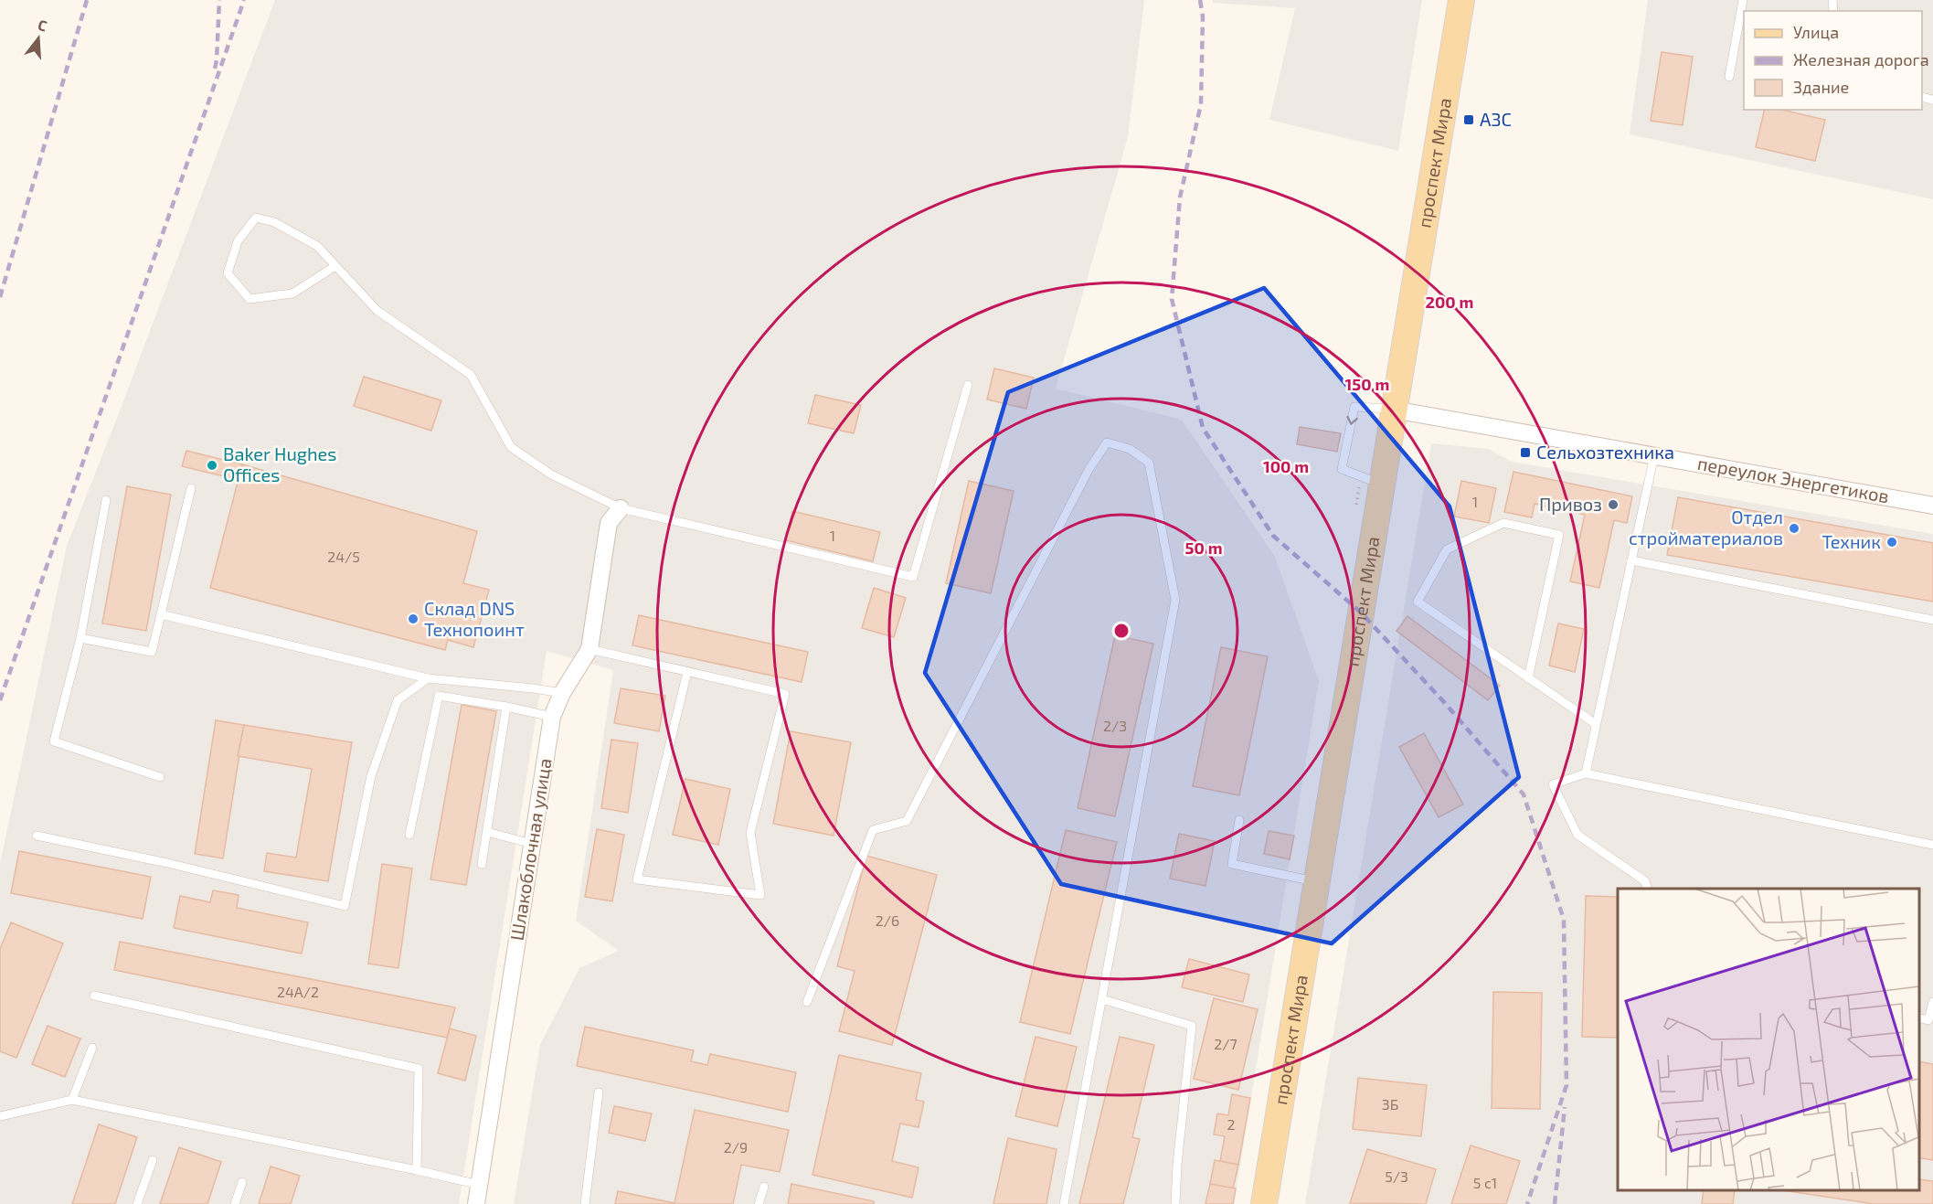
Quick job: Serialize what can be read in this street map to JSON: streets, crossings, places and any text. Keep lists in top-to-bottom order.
{
  "streets": {
    "main road": ["проспект Мира"],
    "street": ["переулок Энергетиков", "Шлакоблочная улица"]
  },
  "crossings": [
    ["проспект Мира", "переулок Энергетиков"]
  ],
  "places": {
    "transit": ["АЗС", "Сельхозтехника"],
    "other": [
      "Baker Hughes Offices",
      "Привоз",
      "Отдел стройматериалов",
      "Техник",
      "Склад DNS Технопоинт"
    ]
  },
  "house_numbers": [
    "1",
    "1",
    "24/5",
    "2/3",
    "2/6",
    "24А/2",
    "2/7",
    "3Б",
    "2",
    "2/9",
    "5/3",
    "5 с1"
  ],
  "legend": ["Улица", "Железная дорога", "Здание"],
  "north": "top",
  "rings": [
    "200 m",
    "150 m",
    "100 m",
    "50 m"
  ]
}
